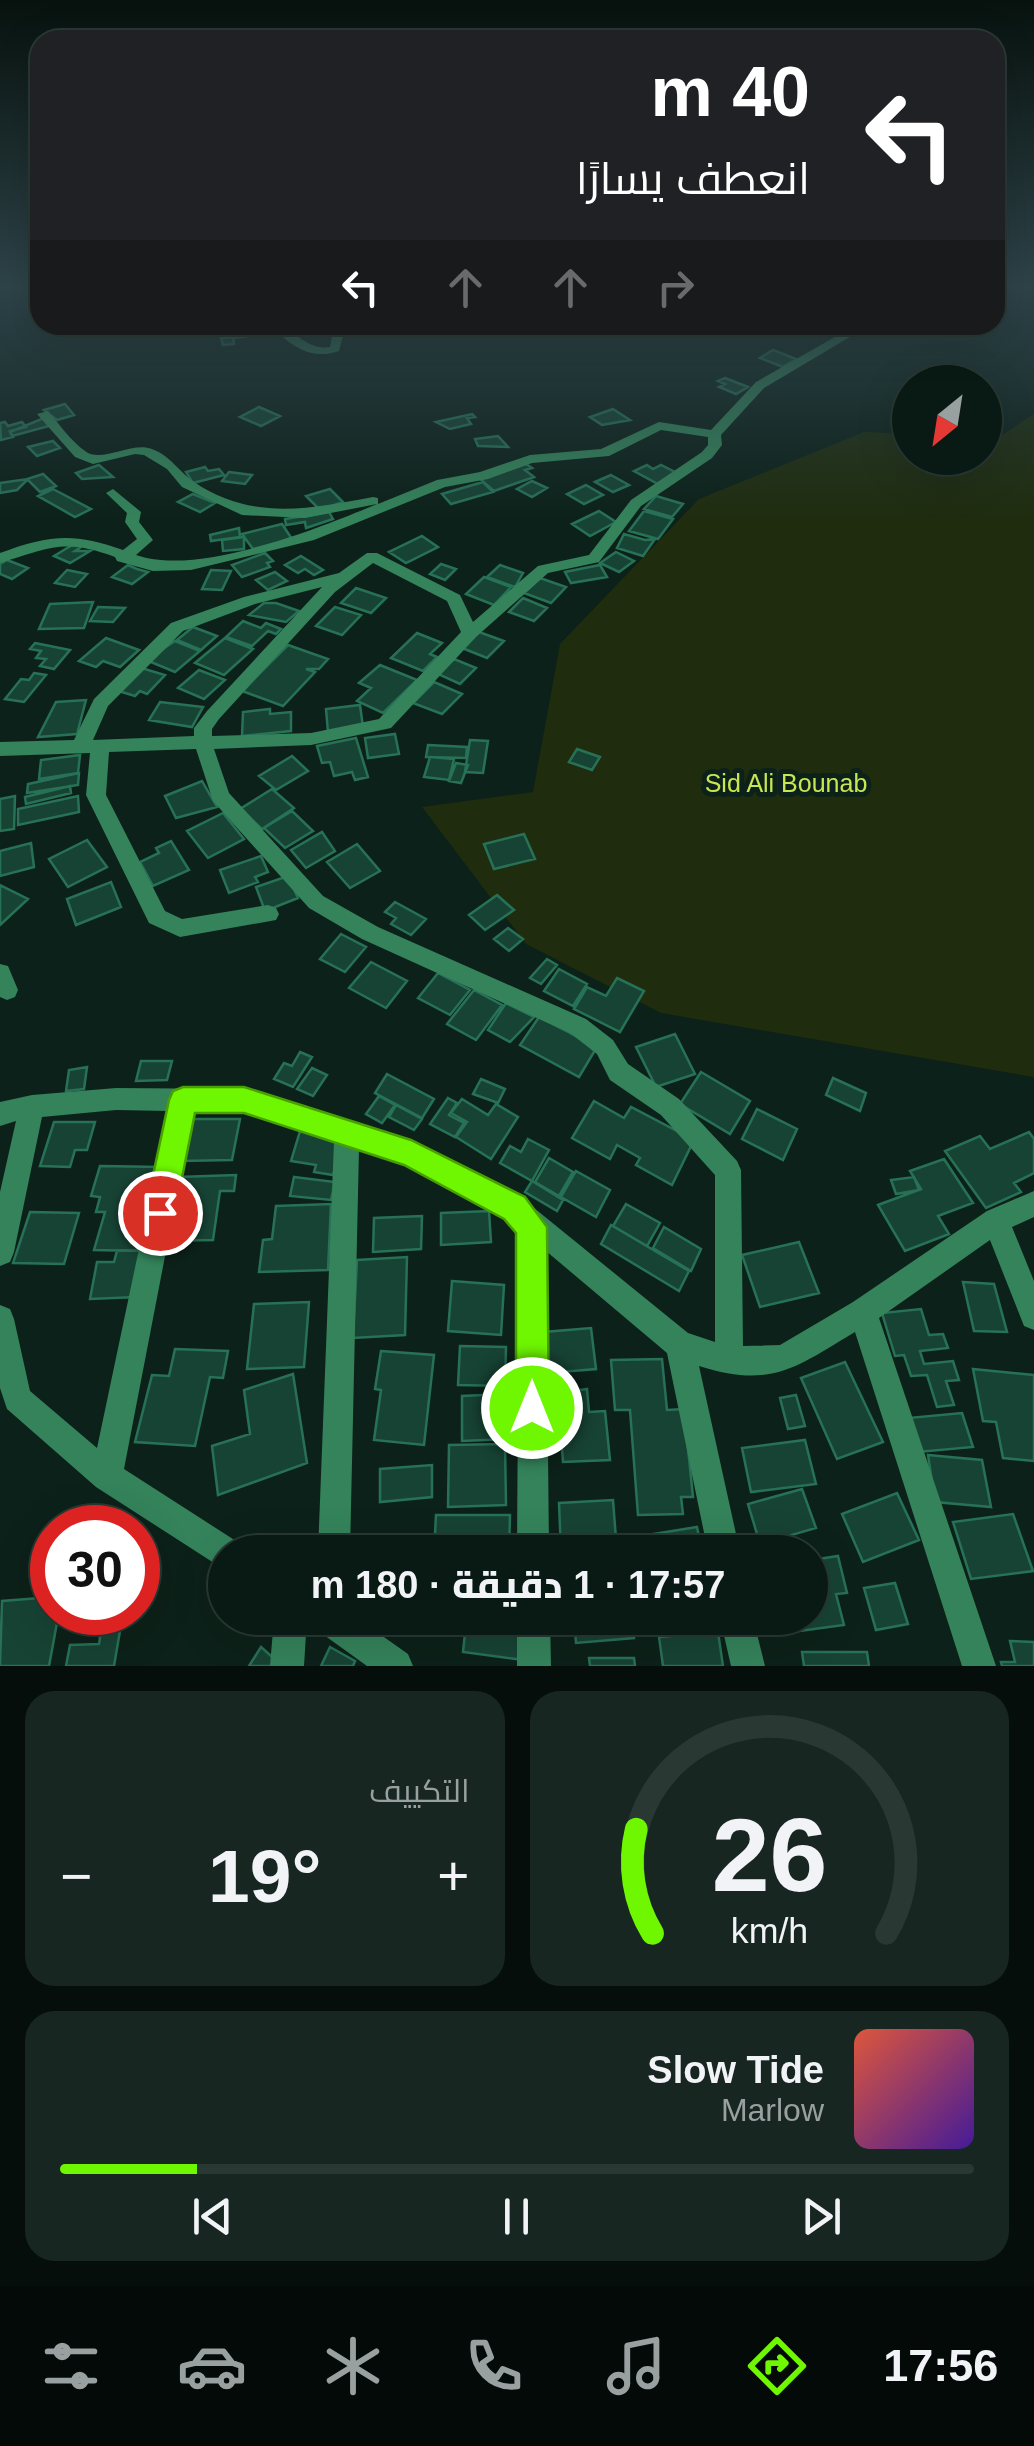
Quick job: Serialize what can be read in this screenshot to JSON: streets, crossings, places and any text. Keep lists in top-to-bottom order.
{
  "parks": ["Sid Ali Bounab"],
  "north": "bottom left",
  "page": {
    "turn": ["40 m", "انعطف يسارًا"],
    "limit": "30",
    "trip": "17:57 · 1 دقيقة · 180 m",
    "tile": "التكييف",
    "heat": ["−", "19°", "+"],
    "song": ["Slow Tide", "Marlow"],
    "tabs": "17:56",
    "gauge": ["26", "km/h"]
  }
}
